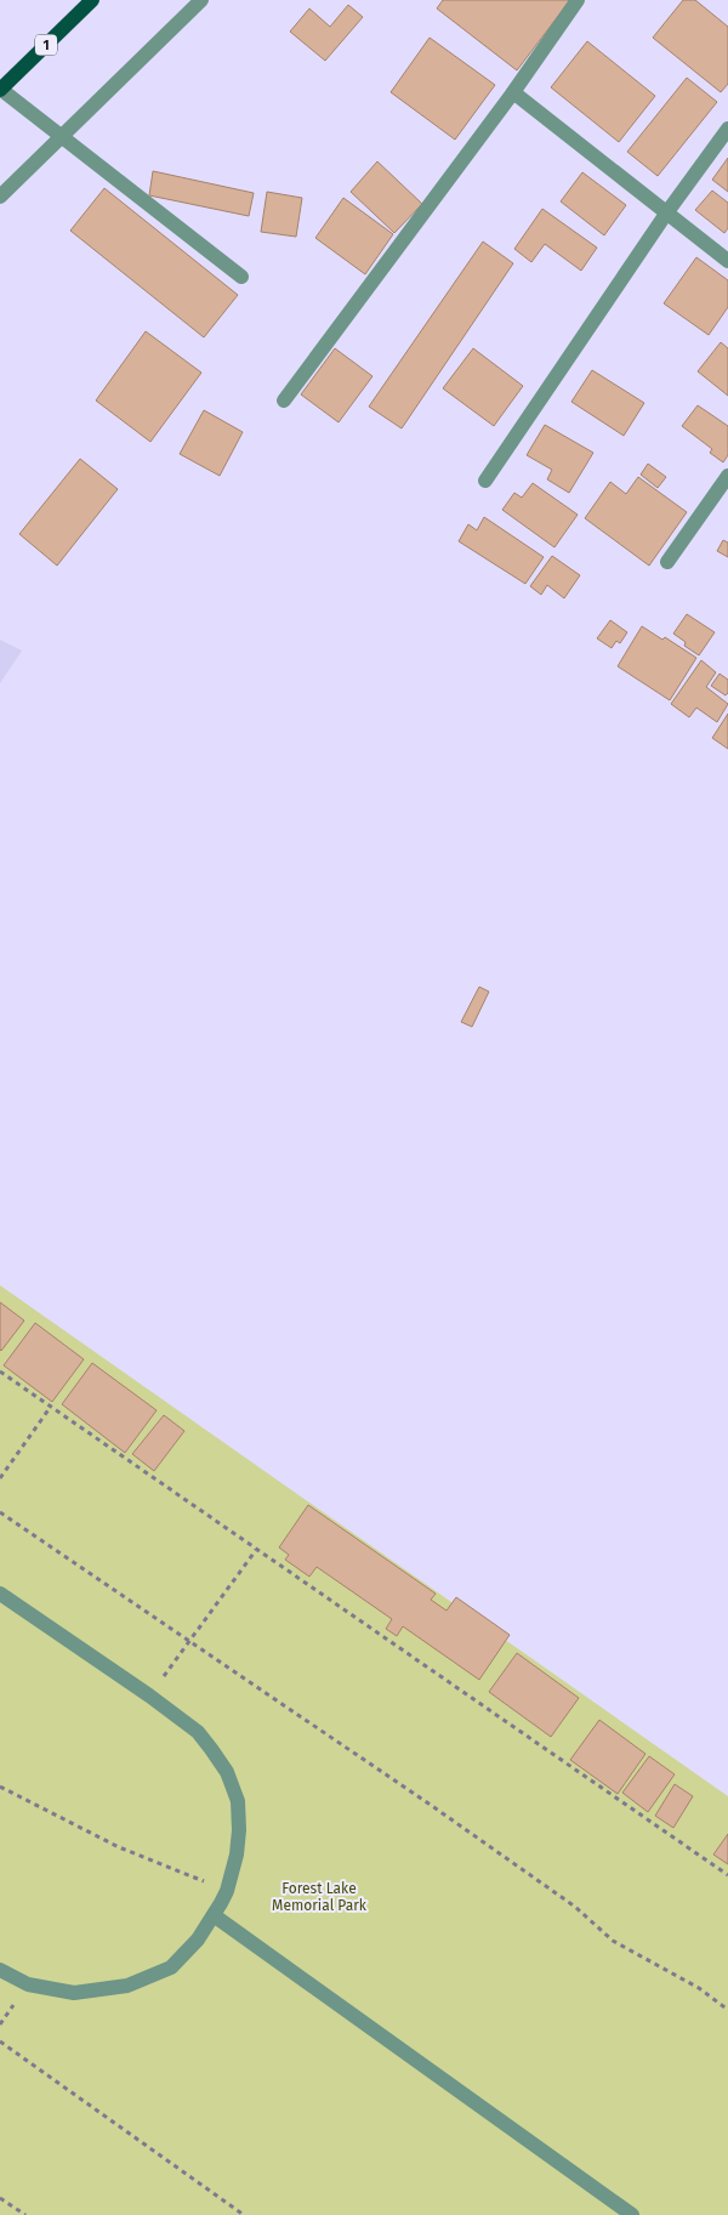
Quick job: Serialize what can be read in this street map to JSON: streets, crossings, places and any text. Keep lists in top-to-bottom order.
{
  "streets": {
    "main road": ["1"]
  },
  "parks": ["Forest Lake Memorial Park"]
}
